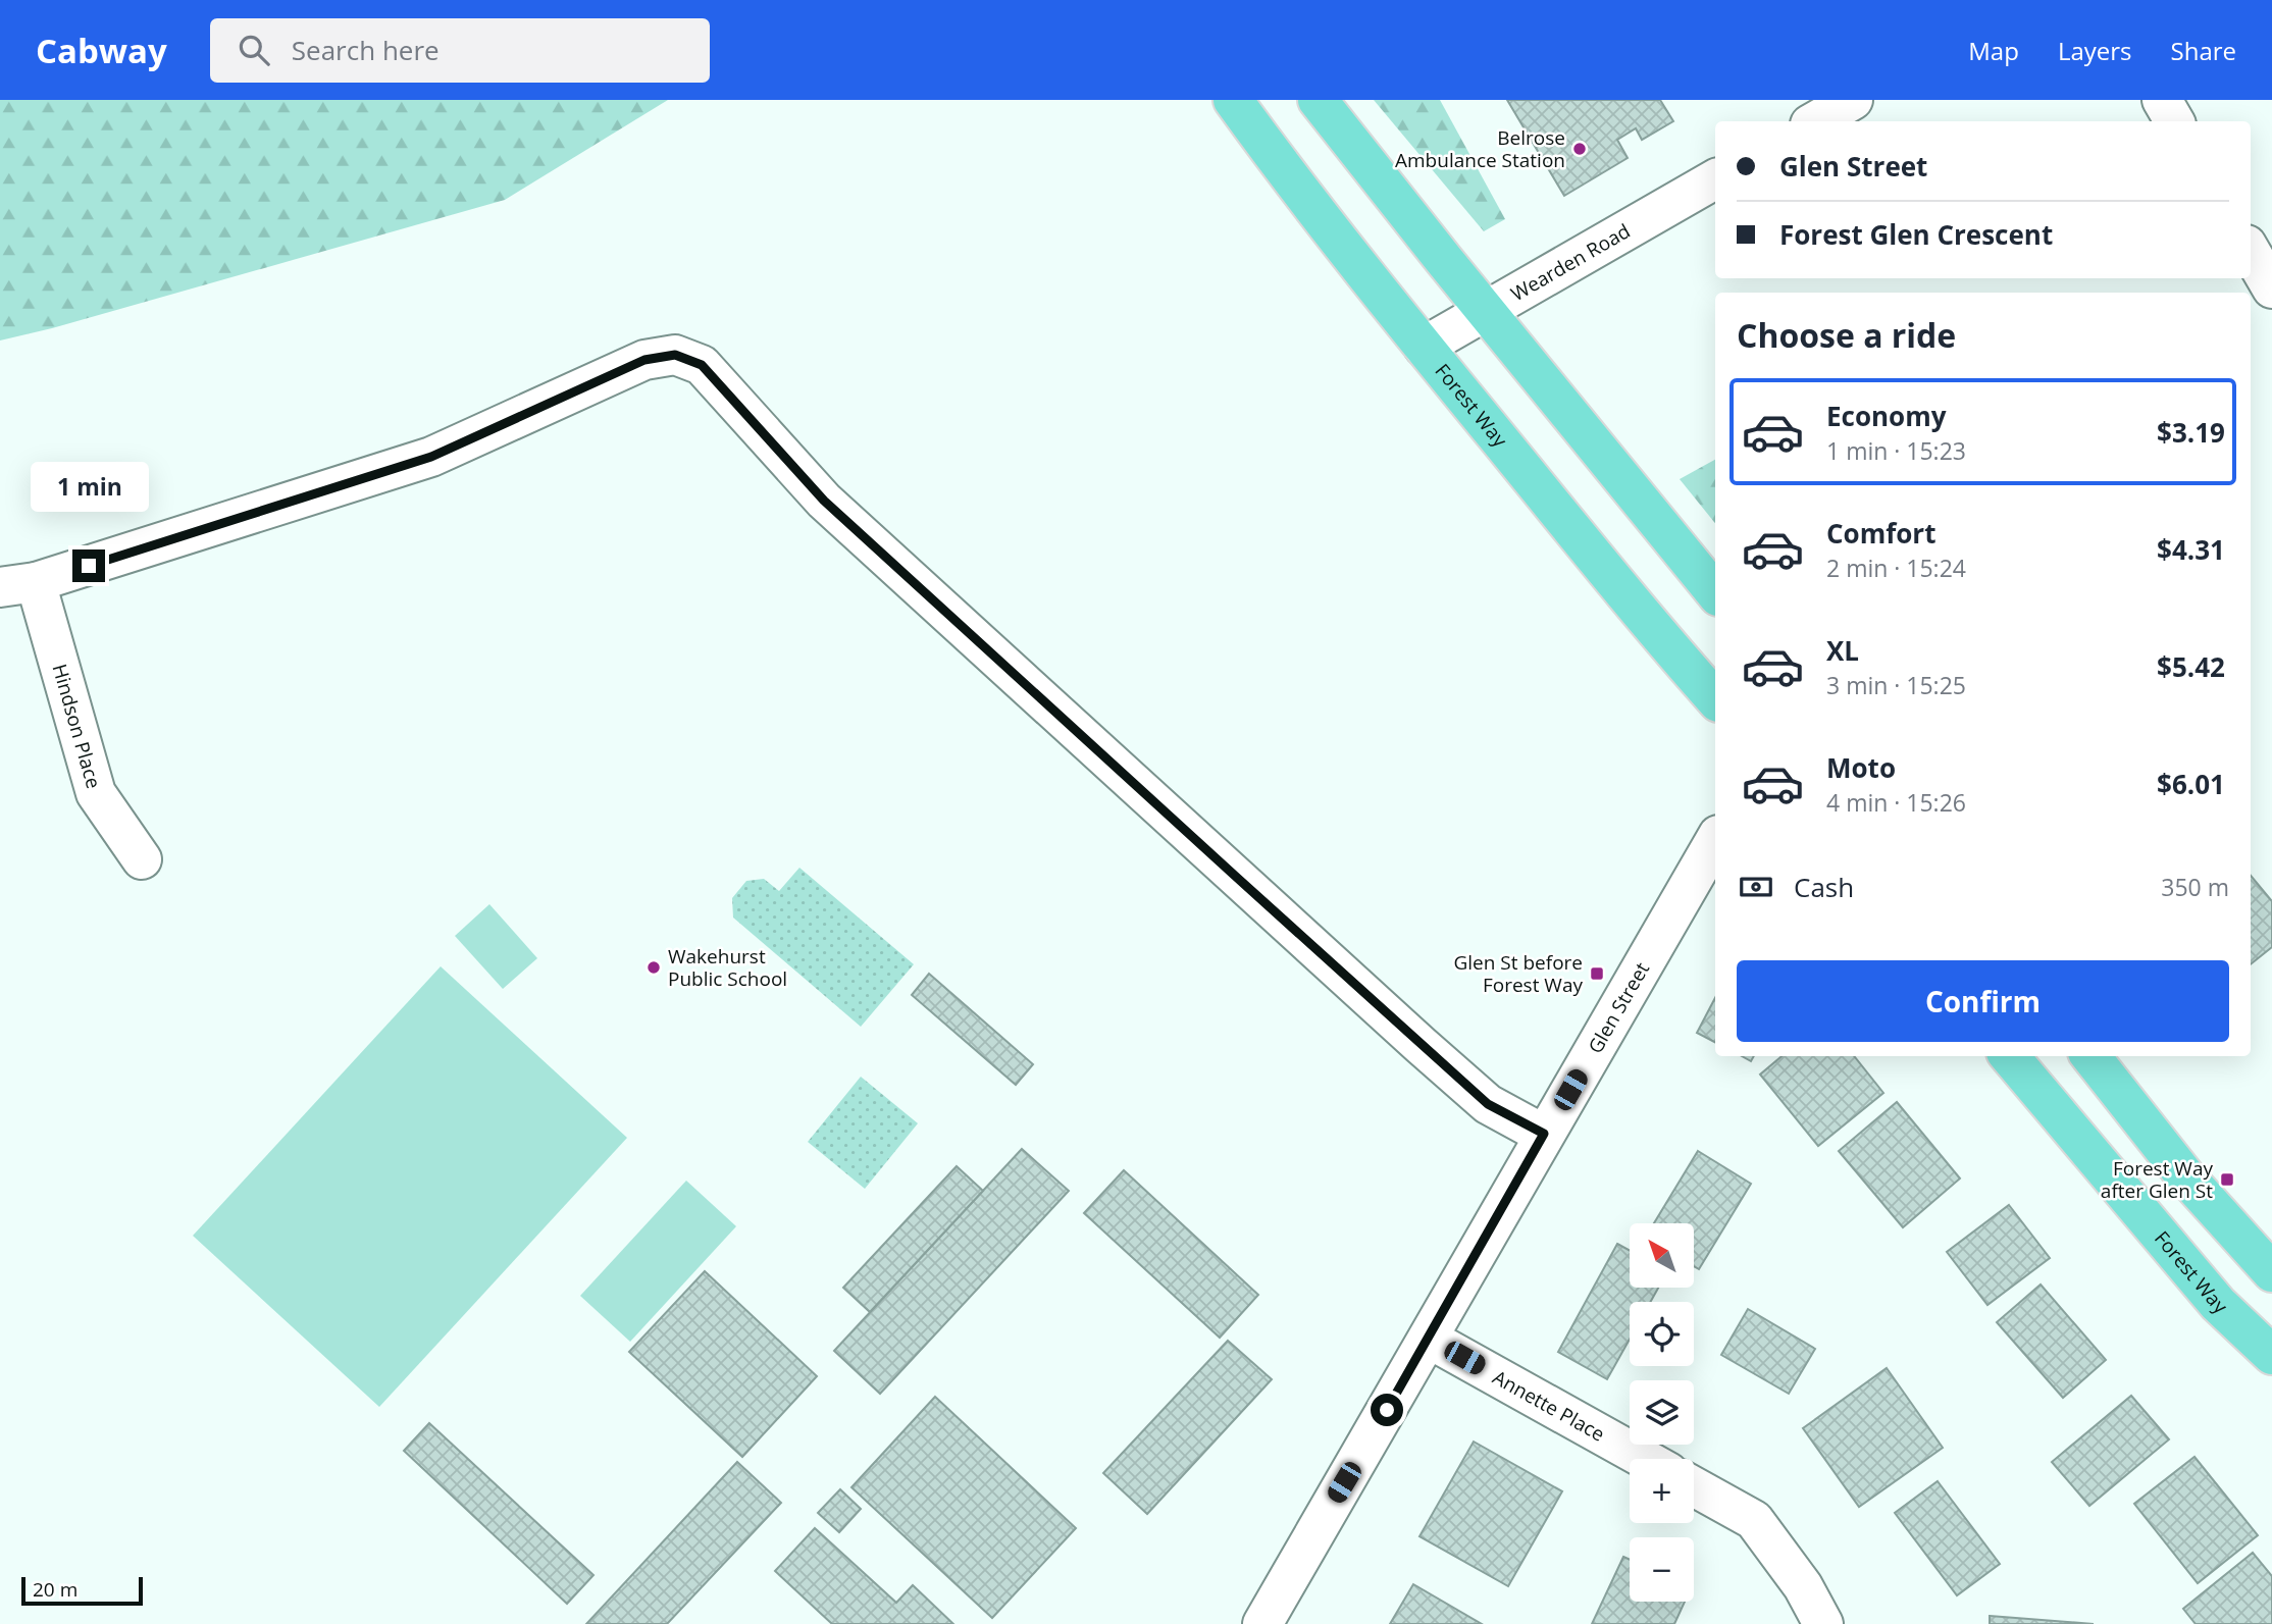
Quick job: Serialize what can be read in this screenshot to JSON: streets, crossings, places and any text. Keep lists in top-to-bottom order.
{
  "streets": {
    "main road": ["Forest Way"],
    "street": [
      "Wearden Road",
      "Hindson Place",
      "Glen Street",
      "Annette Place"
    ]
  },
  "crossings": [
    ["Wearden Road", "Forest Way"],
    ["Glen Street", "Annette Place"]
  ],
  "places": {
    "other": ["Belrose Ambulance Station", "Wakehurst Public School"],
    "transit": ["Glen St before Forest Way", "Forest Way after Glen St"]
  },
  "scale_bar": "20 m",
  "north": "top left",
  "page": {
    "header": "Cabway",
    "search": "Search here",
    "nav": ["Map", "Layers", "Share"],
    "banner": ["Glen Street", "Forest Glen Crescent"],
    "heading": "Choose a ride",
    "list": [
      {
        "name": "Economy",
        "note": "1 min · 15:23",
        "value": "$3.19"
      },
      {
        "name": "Comfort",
        "note": "2 min · 15:24",
        "value": "$4.31"
      },
      {
        "name": "XL",
        "note": "3 min · 15:25",
        "value": "$5.42"
      },
      {
        "name": "Moto",
        "note": "4 min · 15:26",
        "value": "$6.01"
      }
    ],
    "bubble": "1 min",
    "pay": ["Cash", "350 m"],
    "buttons": "Confirm",
    "map_buttons": ["+", "−"],
    "scale": "20 m"
  }
}
